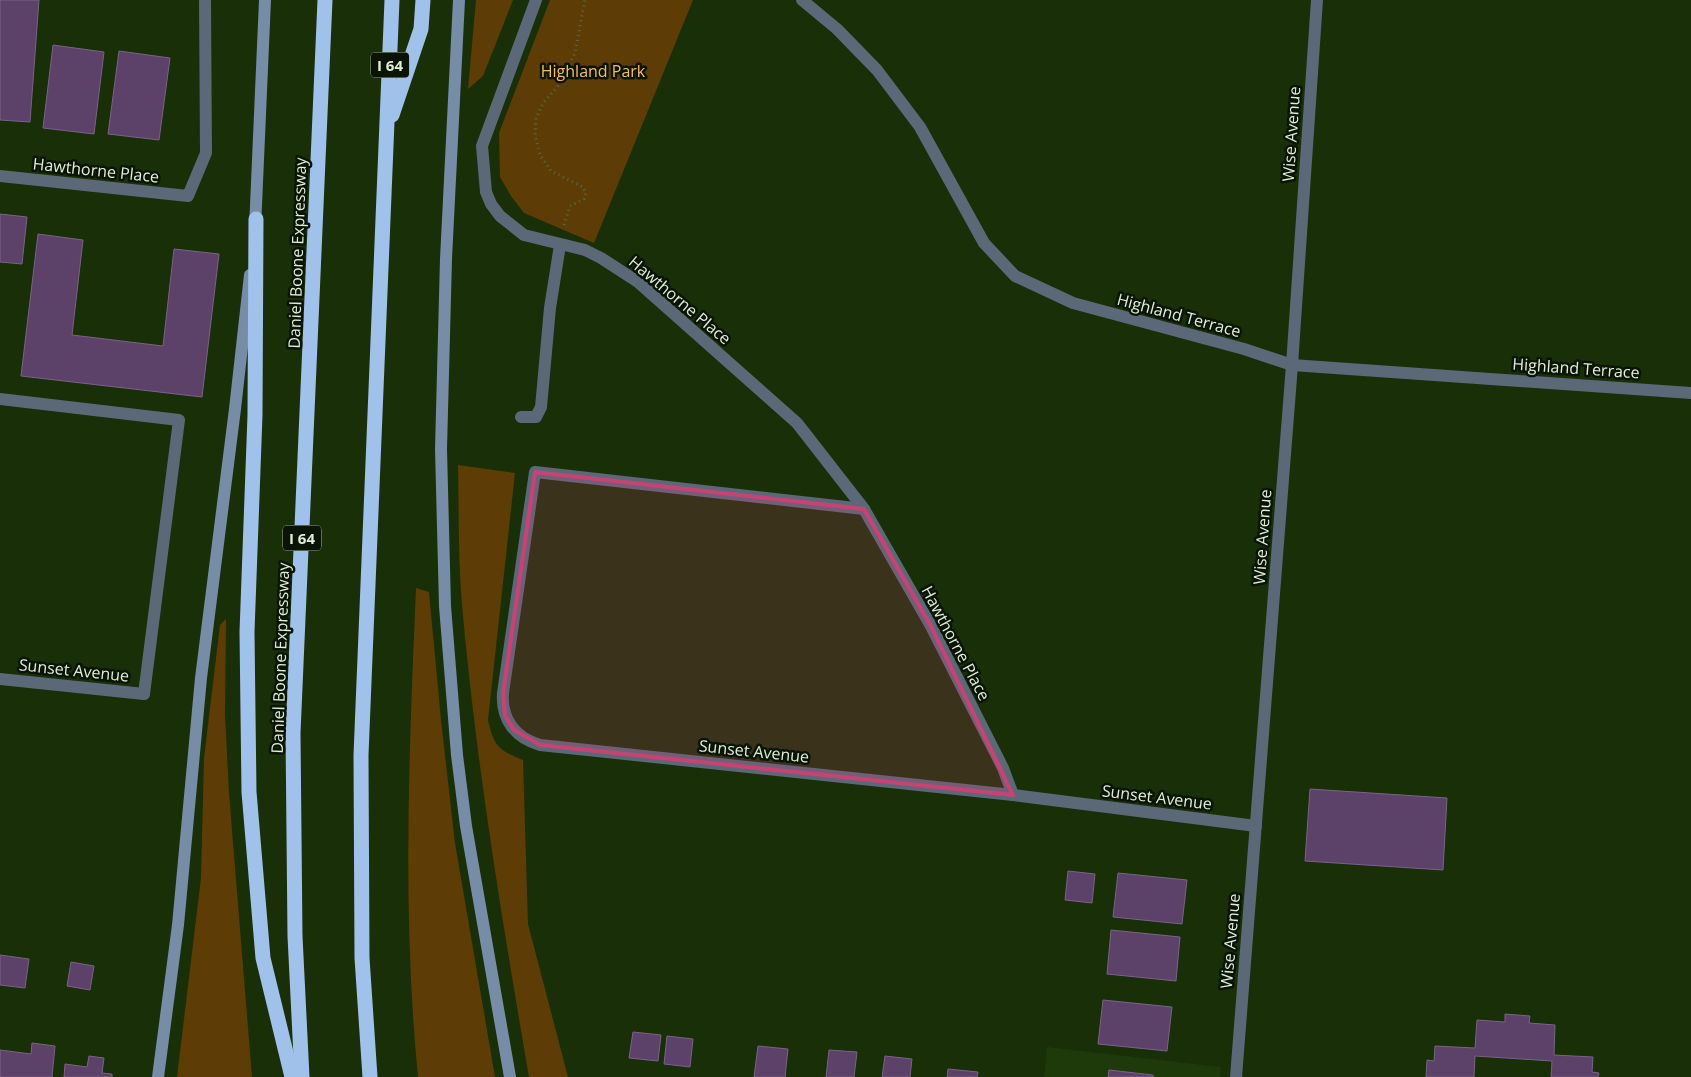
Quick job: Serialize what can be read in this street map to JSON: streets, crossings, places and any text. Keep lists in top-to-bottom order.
{
  "streets": {
    "highway": ["I 64", "Daniel Boone Expressway"],
    "street": [
      "Wise Avenue",
      "Hawthorne Place",
      "Highland Terrace",
      "Sunset Avenue"
    ]
  },
  "crossings": [
    ["Wise Avenue", "Highland Terrace"],
    ["Wise Avenue", "Sunset Avenue"],
    ["Hawthorne Place", "Sunset Avenue"]
  ],
  "parks": ["Highland Park"]
}
